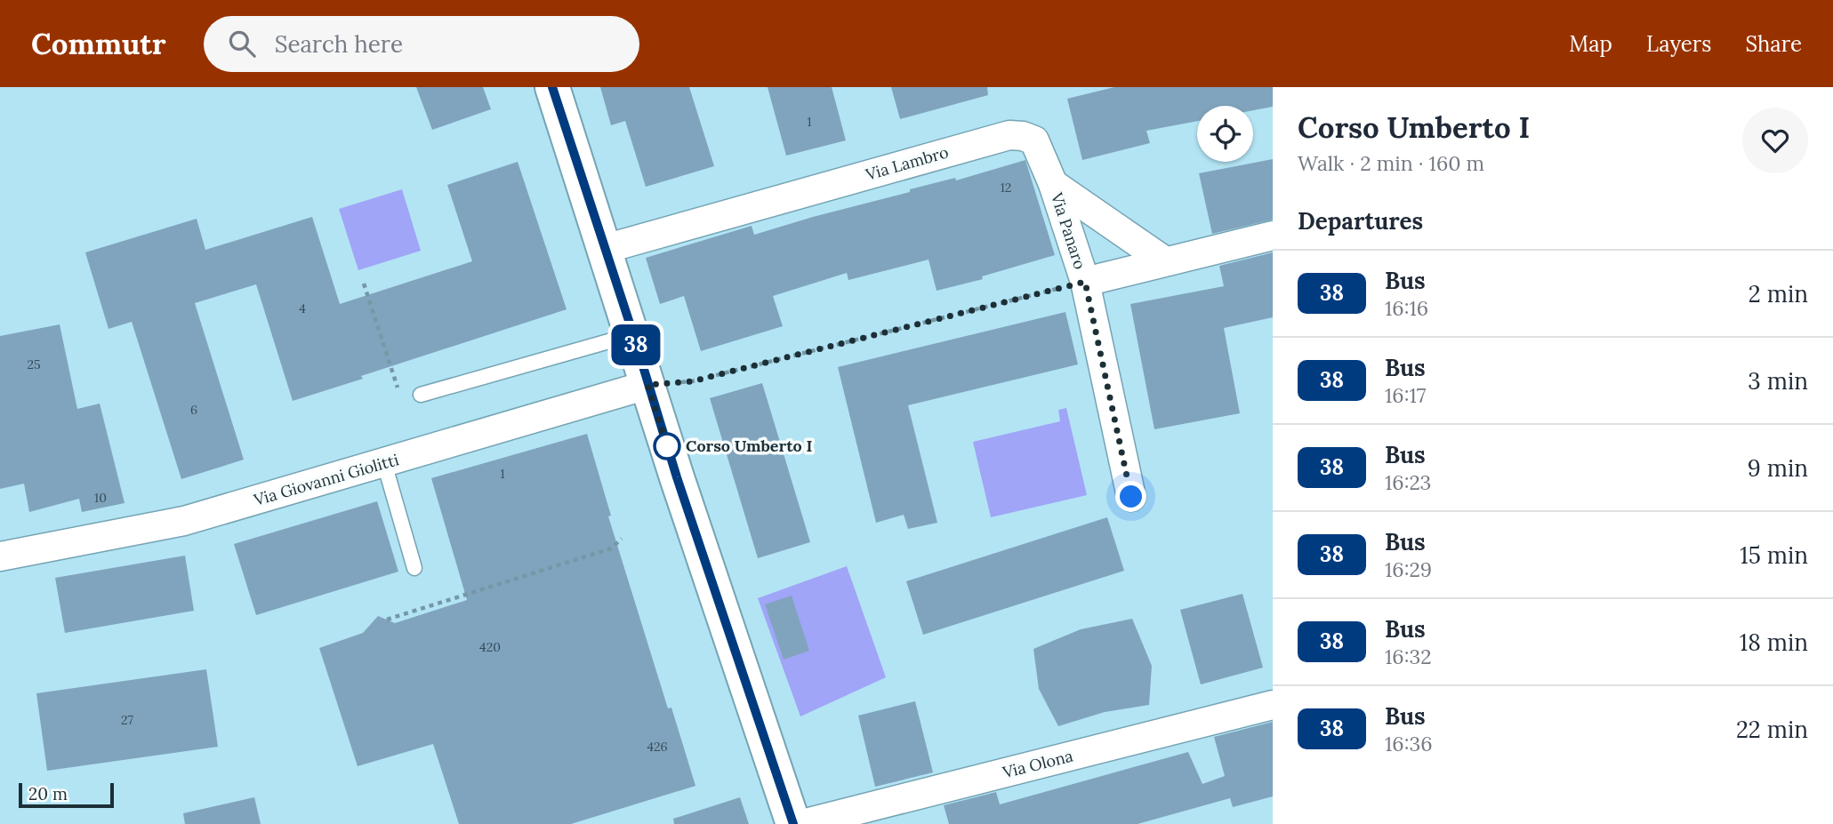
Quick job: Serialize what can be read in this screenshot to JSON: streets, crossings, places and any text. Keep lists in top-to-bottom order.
{
  "streets": {
    "street": [
      "Via Lambro",
      "Via Panaro",
      "Via Giovanni Giolitti",
      "Via Olona"
    ]
  },
  "crossings": [
    ["Via Lambro", "Via Panaro"]
  ],
  "places": ["Corso Umberto I"],
  "lines": ["bus line 38"],
  "house_numbers": [
    "1",
    "12",
    "4",
    "25",
    "6",
    "1",
    "10",
    "420",
    "27",
    "426"
  ],
  "scale_bar": "20 m",
  "page": {
    "header": "Commutr",
    "search": "Search here",
    "nav": ["Map", "Layers", "Share"],
    "on_map": "38",
    "heading": [
      ["Corso Umberto I", "Walk · 2 min · 160 m"],
      "Departures"
    ],
    "list": [
      {
        "mark": "38",
        "name": "Bus",
        "note": "16:16",
        "value": "2 min"
      },
      {
        "mark": "38",
        "name": "Bus",
        "note": "16:17",
        "value": "3 min"
      },
      {
        "mark": "38",
        "name": "Bus",
        "note": "16:23",
        "value": "9 min"
      },
      {
        "mark": "38",
        "name": "Bus",
        "note": "16:29",
        "value": "15 min"
      },
      {
        "mark": "38",
        "name": "Bus",
        "note": "16:32",
        "value": "18 min"
      },
      {
        "mark": "38",
        "name": "Bus",
        "note": "16:36",
        "value": "22 min"
      }
    ],
    "scale": "20 m"
  }
}
